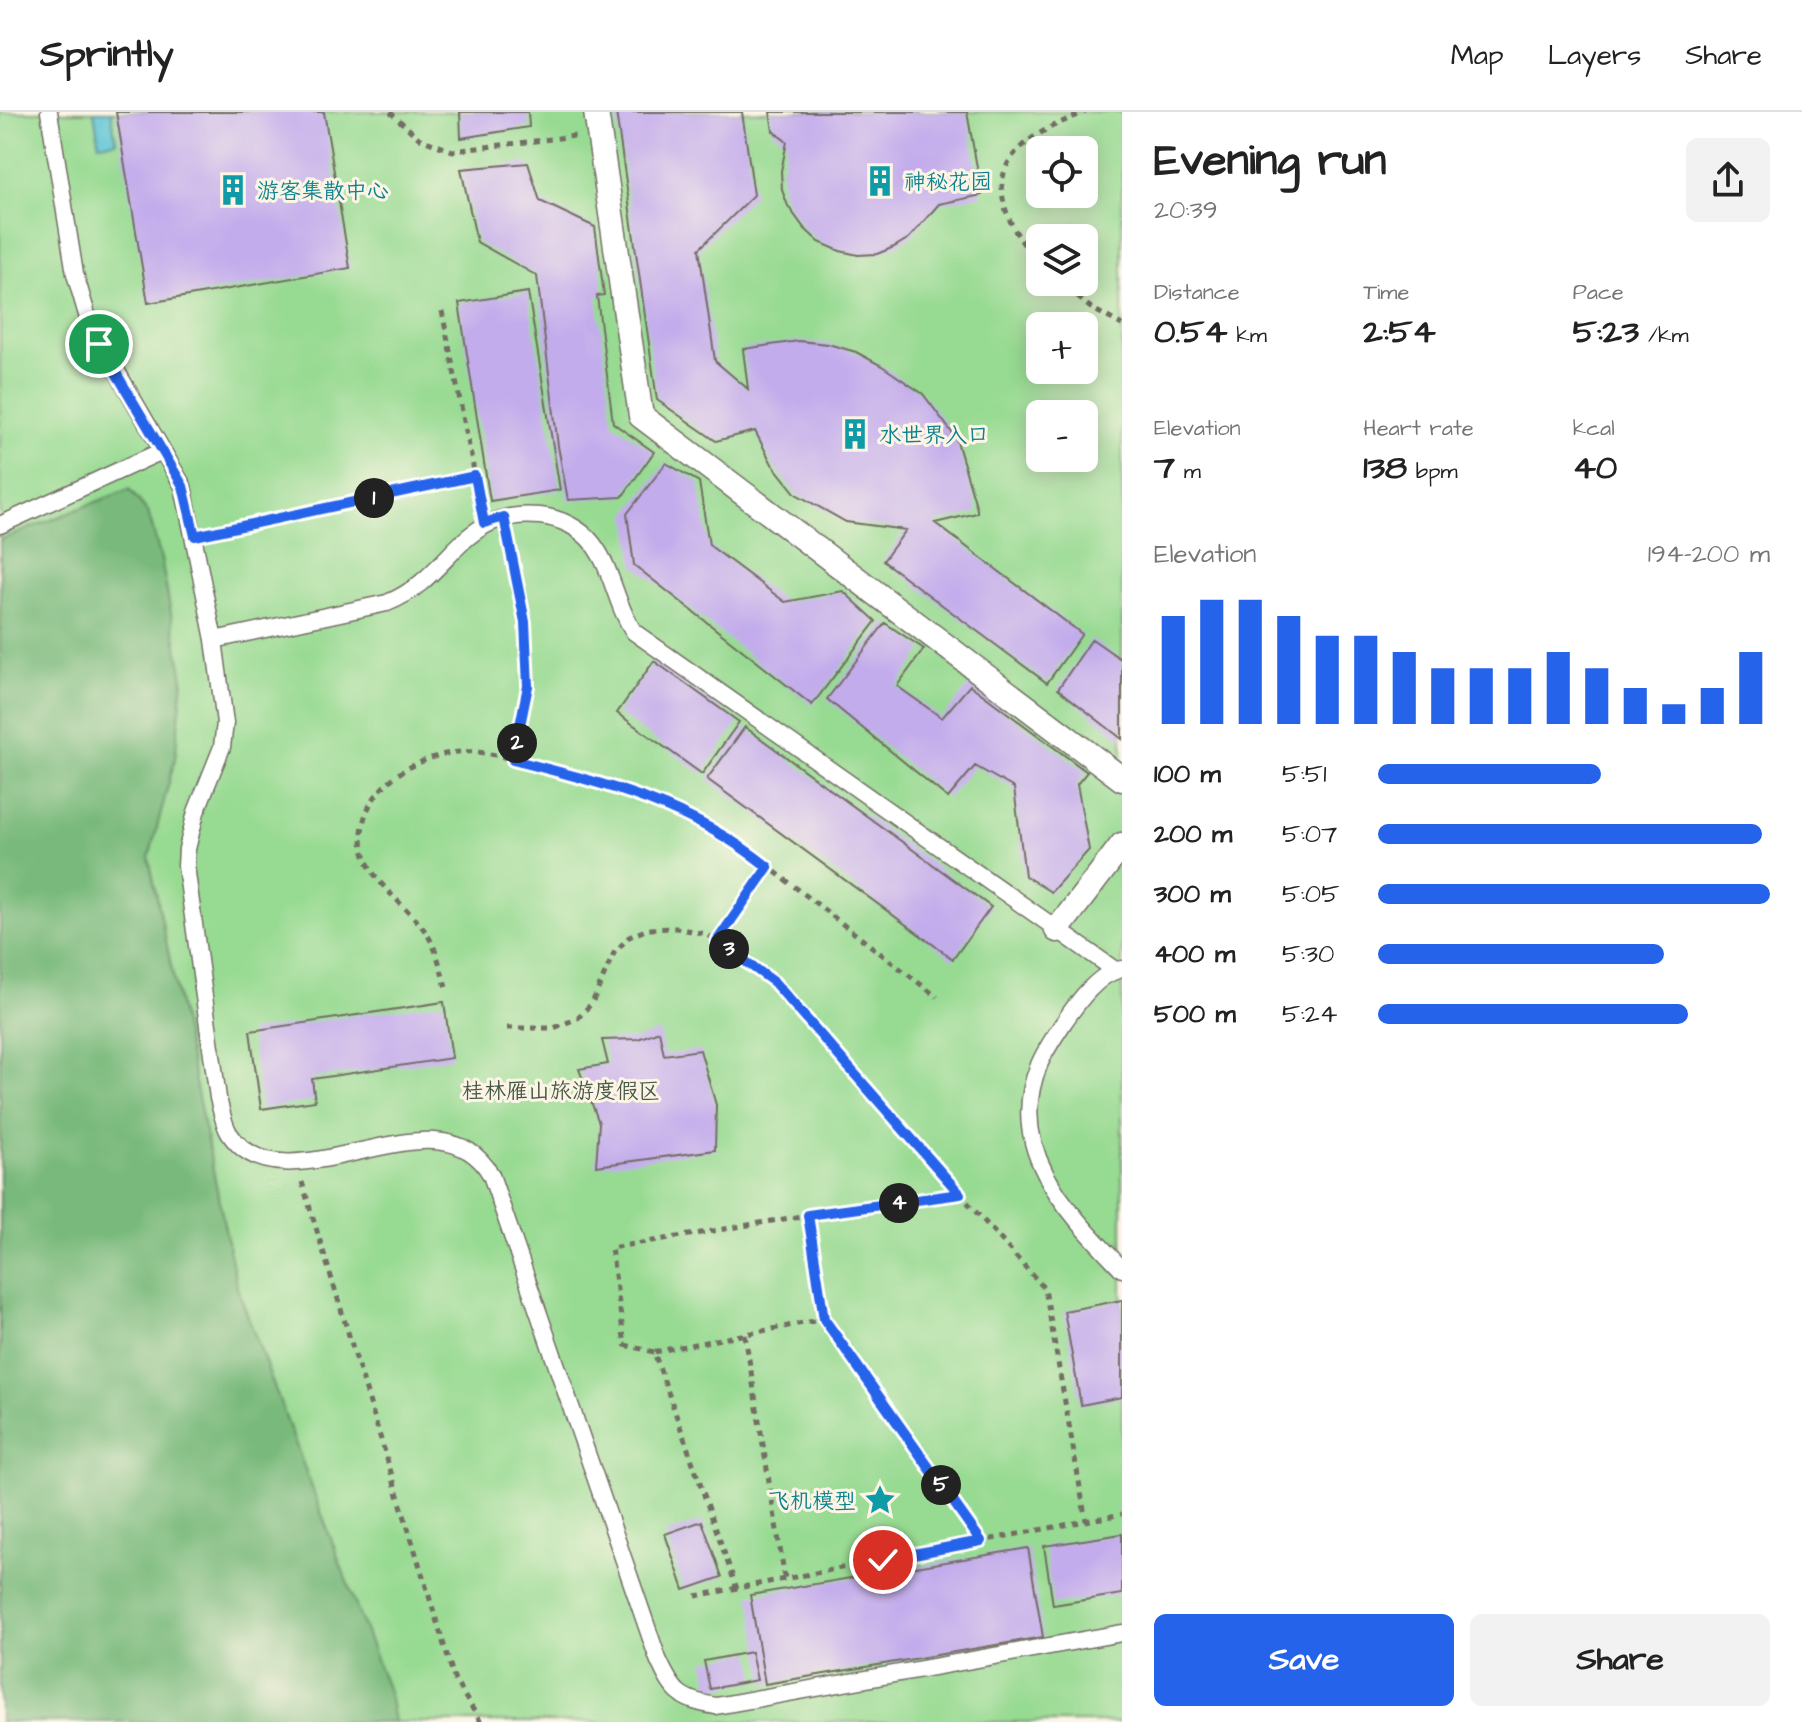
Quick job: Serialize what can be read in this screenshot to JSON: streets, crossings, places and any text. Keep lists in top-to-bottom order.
{
  "parks": ["桂林雁山旅游度假区"],
  "places": {
    "building": ["神秘花园", "游客集散中心", "水世界入口"],
    "place": ["飞机模型"]
  },
  "page": {
    "header": "Sprintly",
    "nav": ["Map", "Layers", "Share"],
    "heading": ["Evening run", "20:39"],
    "map_buttons": ["+", "−"],
    "stats": [
      ["Distance", "0.54 km"],
      ["Time", "2:54"],
      ["Pace", "5:23 /km"],
      ["Elevation", "7 m"],
      ["Heart rate", "138 bpm"],
      ["kcal", "40"]
    ],
    "pins": [
      "1",
      "2",
      "3",
      "4",
      "5"
    ],
    "chart": ["Elevation", "194–200 m"],
    "list": [
      {
        "name": "100 m",
        "note": "5:51"
      },
      {
        "name": "200 m",
        "note": "5:07"
      },
      {
        "name": "300 m",
        "note": "5:05"
      },
      {
        "name": "400 m",
        "note": "5:30"
      },
      {
        "name": "500 m",
        "note": "5:24"
      }
    ],
    "buttons": ["Save", "Share"]
  }
}
